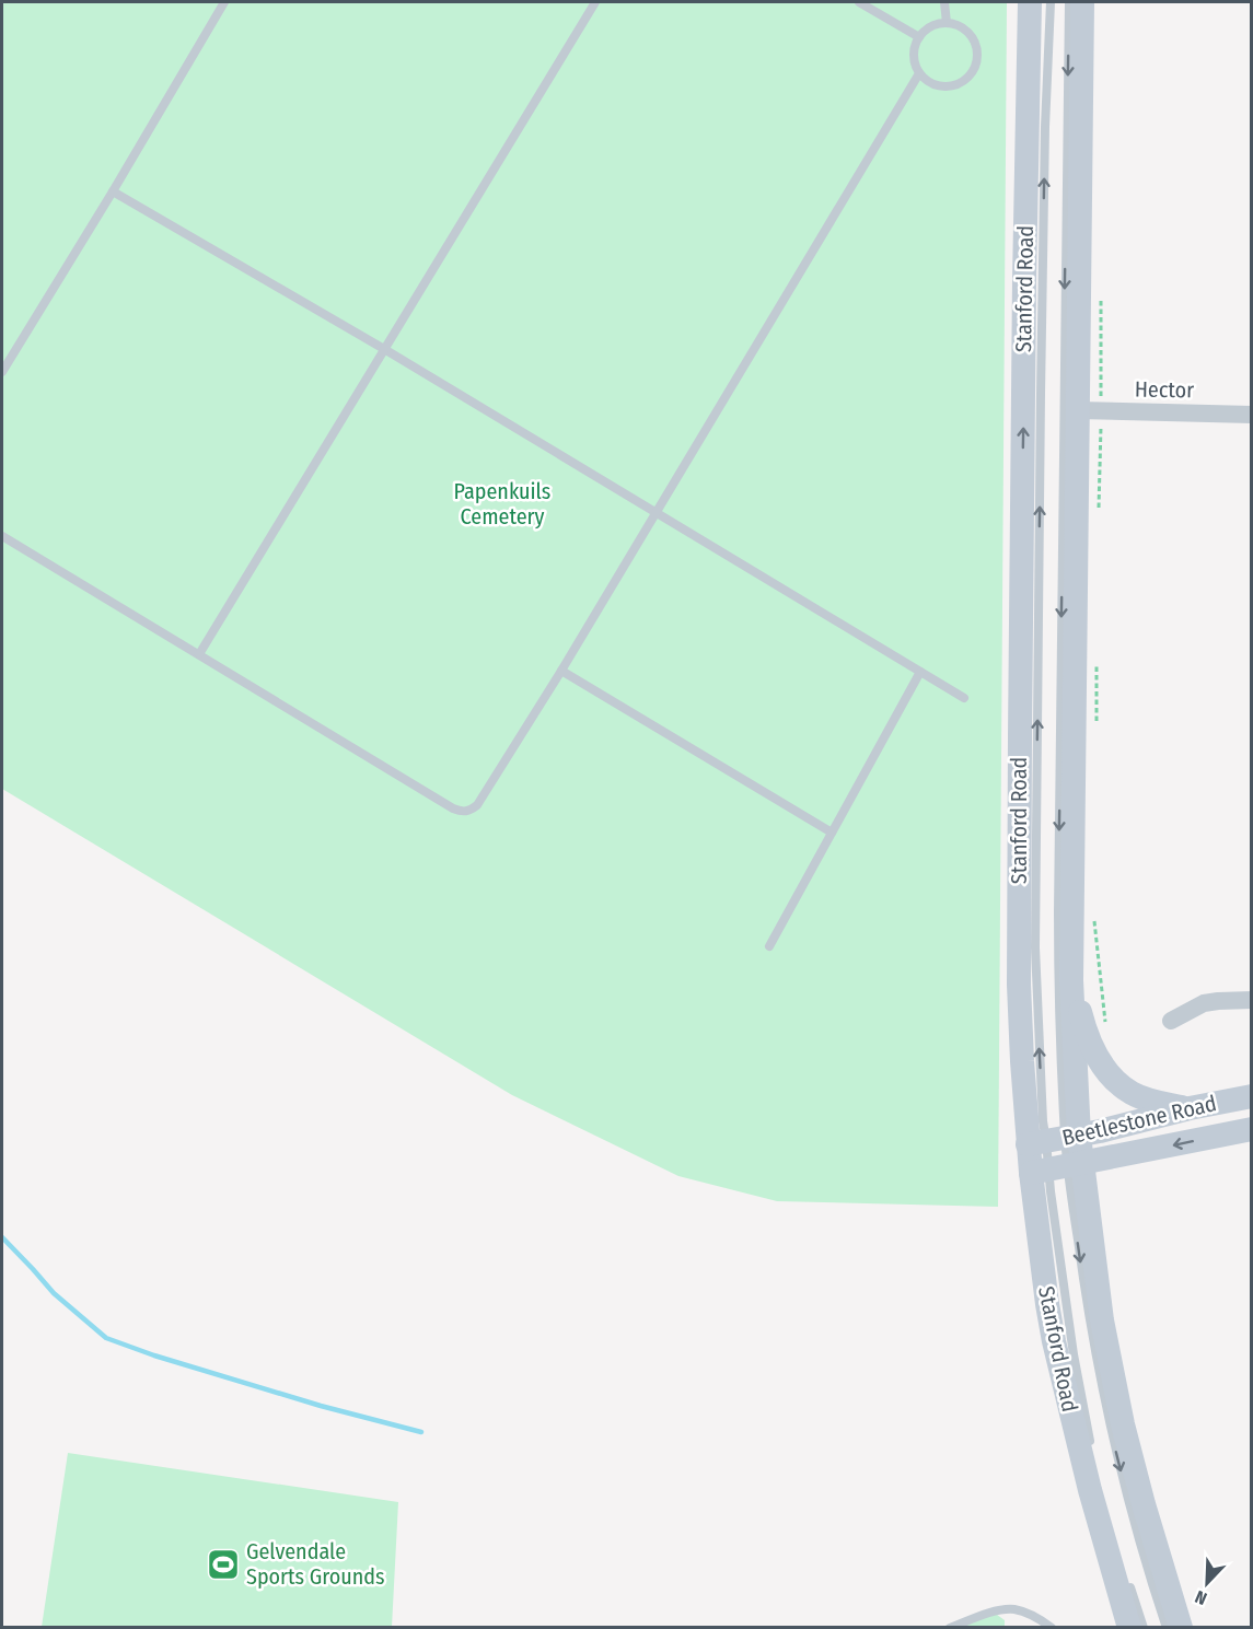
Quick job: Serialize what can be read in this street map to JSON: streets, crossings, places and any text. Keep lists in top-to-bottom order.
{
  "streets": {
    "main road": ["Stanford Road", "Beetlestone Road"],
    "street": ["Hector"]
  },
  "crossings": [
    ["Stanford Road", "Hector"],
    ["Stanford Road", "Beetlestone Road"]
  ],
  "parks": ["Papenkuils Cemetery"],
  "places": {
    "sports": ["Gelvendale Sports Grounds"]
  },
  "north": "bottom left"
}
